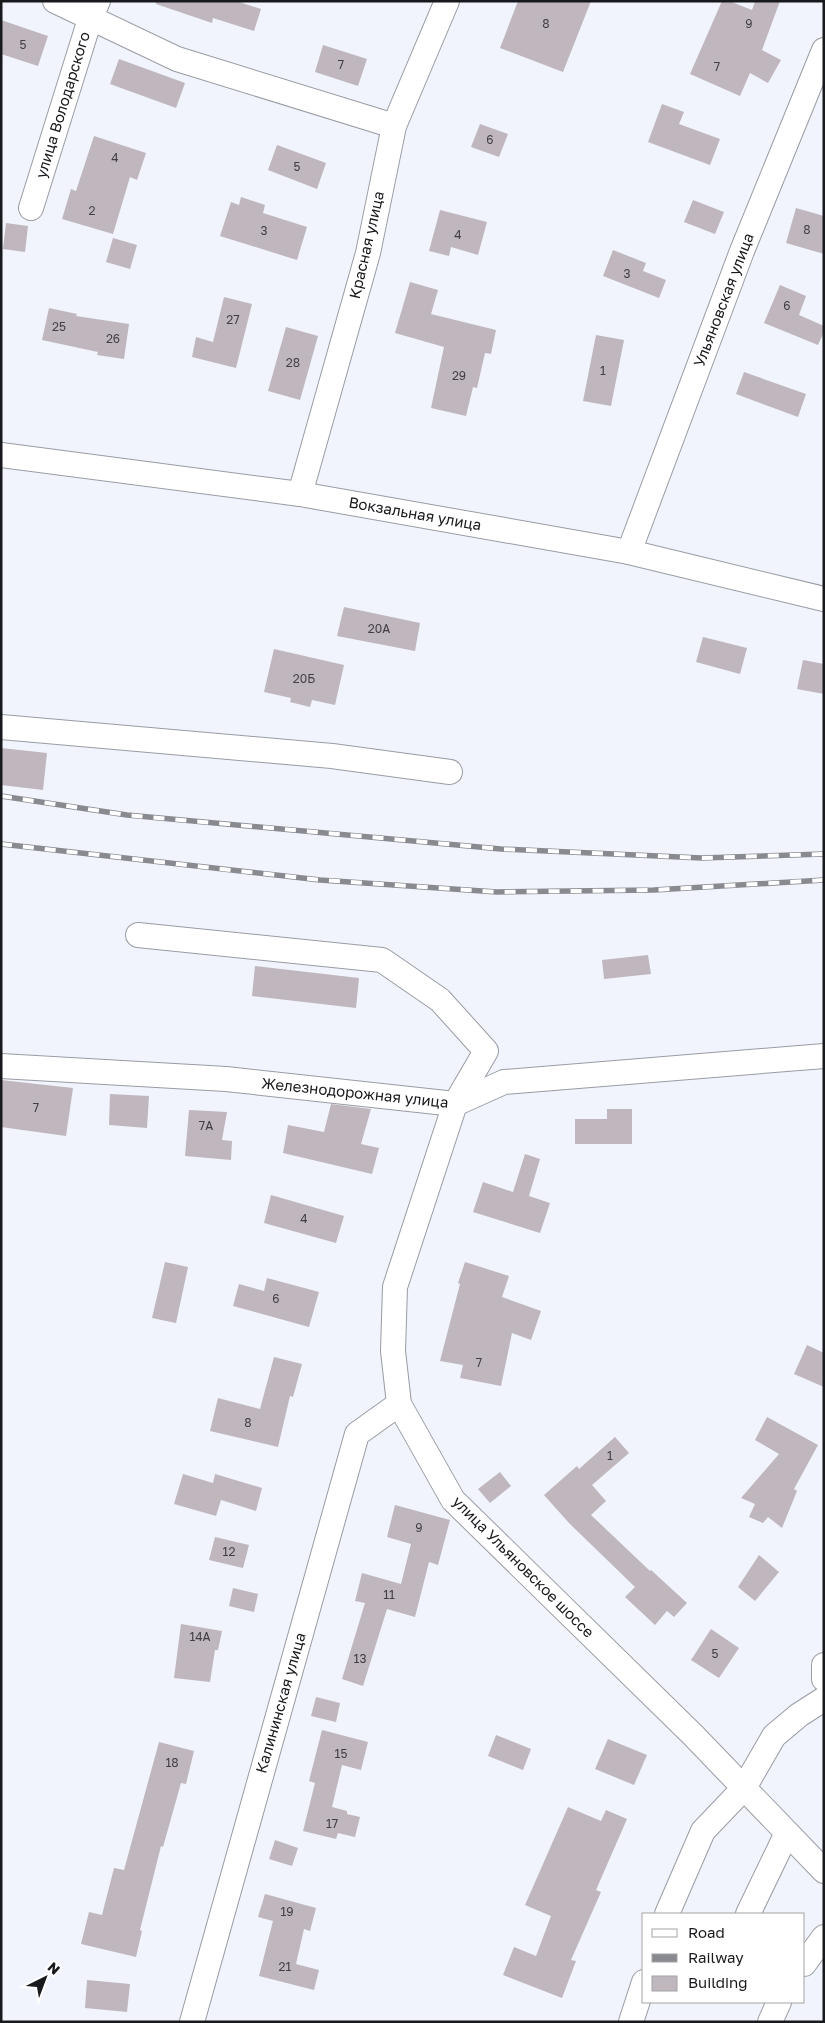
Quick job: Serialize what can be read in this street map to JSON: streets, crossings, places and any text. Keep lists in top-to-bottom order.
{
  "streets": {
    "street": [
      "улица Володарского",
      "Красная улица",
      "Ульяновская улица",
      "Вокзальная улица",
      "Железнодорожная улица",
      "улица Ульяновское шоссе",
      "Калининская улица"
    ]
  },
  "crossings": [
    ["Красная улица", "Вокзальная улица"],
    ["Ульяновская улица", "Вокзальная улица"],
    ["Железнодорожная улица", "улица Ульяновское шоссе"],
    ["улица Ульяновское шоссе", "Калининская улица"]
  ],
  "house_numbers": [
    "8",
    "9",
    "5",
    "7",
    "7",
    "6",
    "4",
    "5",
    "2",
    "8",
    "3",
    "4",
    "3",
    "6",
    "27",
    "25",
    "26",
    "28",
    "1",
    "29",
    "20А",
    "20Б",
    "7",
    "7А",
    "4",
    "6",
    "7",
    "8",
    "1",
    "9",
    "12",
    "11",
    "14А",
    "5",
    "13",
    "15",
    "18",
    "17",
    "19",
    "21"
  ],
  "legend": ["Road", "Railway", "Building"],
  "north": "top right"
}
